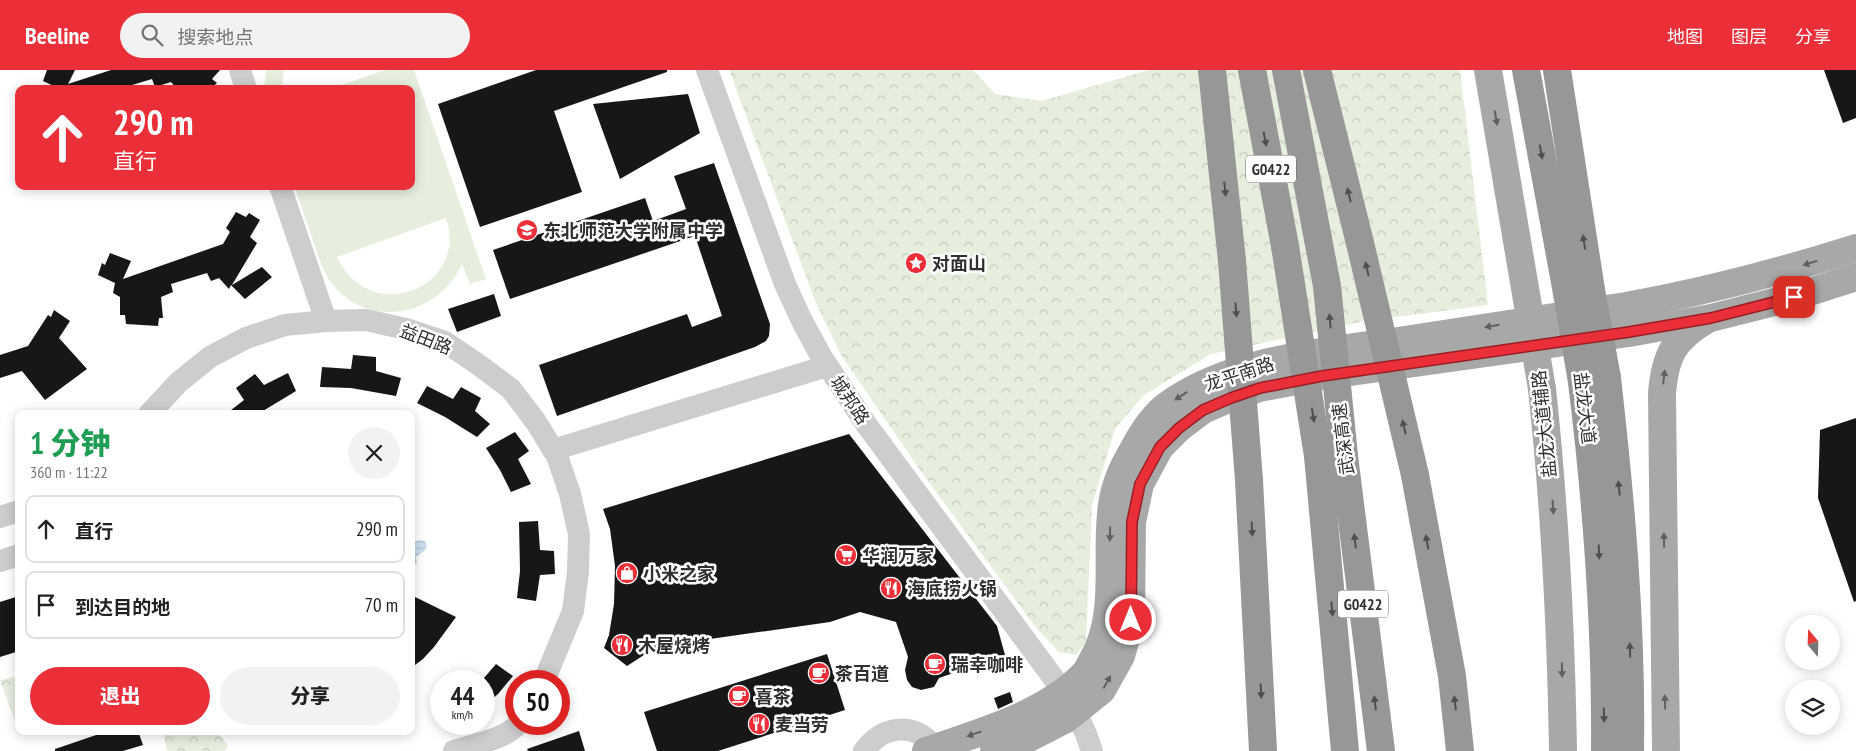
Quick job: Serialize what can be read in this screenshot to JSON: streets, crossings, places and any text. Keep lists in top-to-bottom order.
{
  "streets": {
    "highway": ["G0422", "盐龙大道", "武深高速"],
    "main road": ["龙平南路", "盐龙大道辅路"],
    "street": ["益田路", "城邦路"]
  },
  "crossings": [
    ["龙平南路", "城邦路"]
  ],
  "places": {
    "school or university": ["东北师范大学附属中学"],
    "place": ["对面山"],
    "supermarket": ["华润万家"],
    "shop": ["小米之家"],
    "restaurant": ["海底捞火锅", "木屋烧烤", "麦当劳"],
    "cafe": ["瑞幸咖啡", "茶百道", "喜茶"]
  },
  "north": "top",
  "page": {
    "header": "Beeline",
    "search": "搜索地点",
    "nav": ["地图", "图层", "分享"],
    "turn": ["290 m", "直行"],
    "heading": ["1 分钟", "360 m · 11:22"],
    "list": [
      {
        "name": "直行",
        "value": "290 m"
      },
      {
        "name": "到达目的地",
        "value": "70 m"
      }
    ],
    "buttons": ["退出", "分享"],
    "speed": "44 km/h",
    "limit": "50"
  }
}
